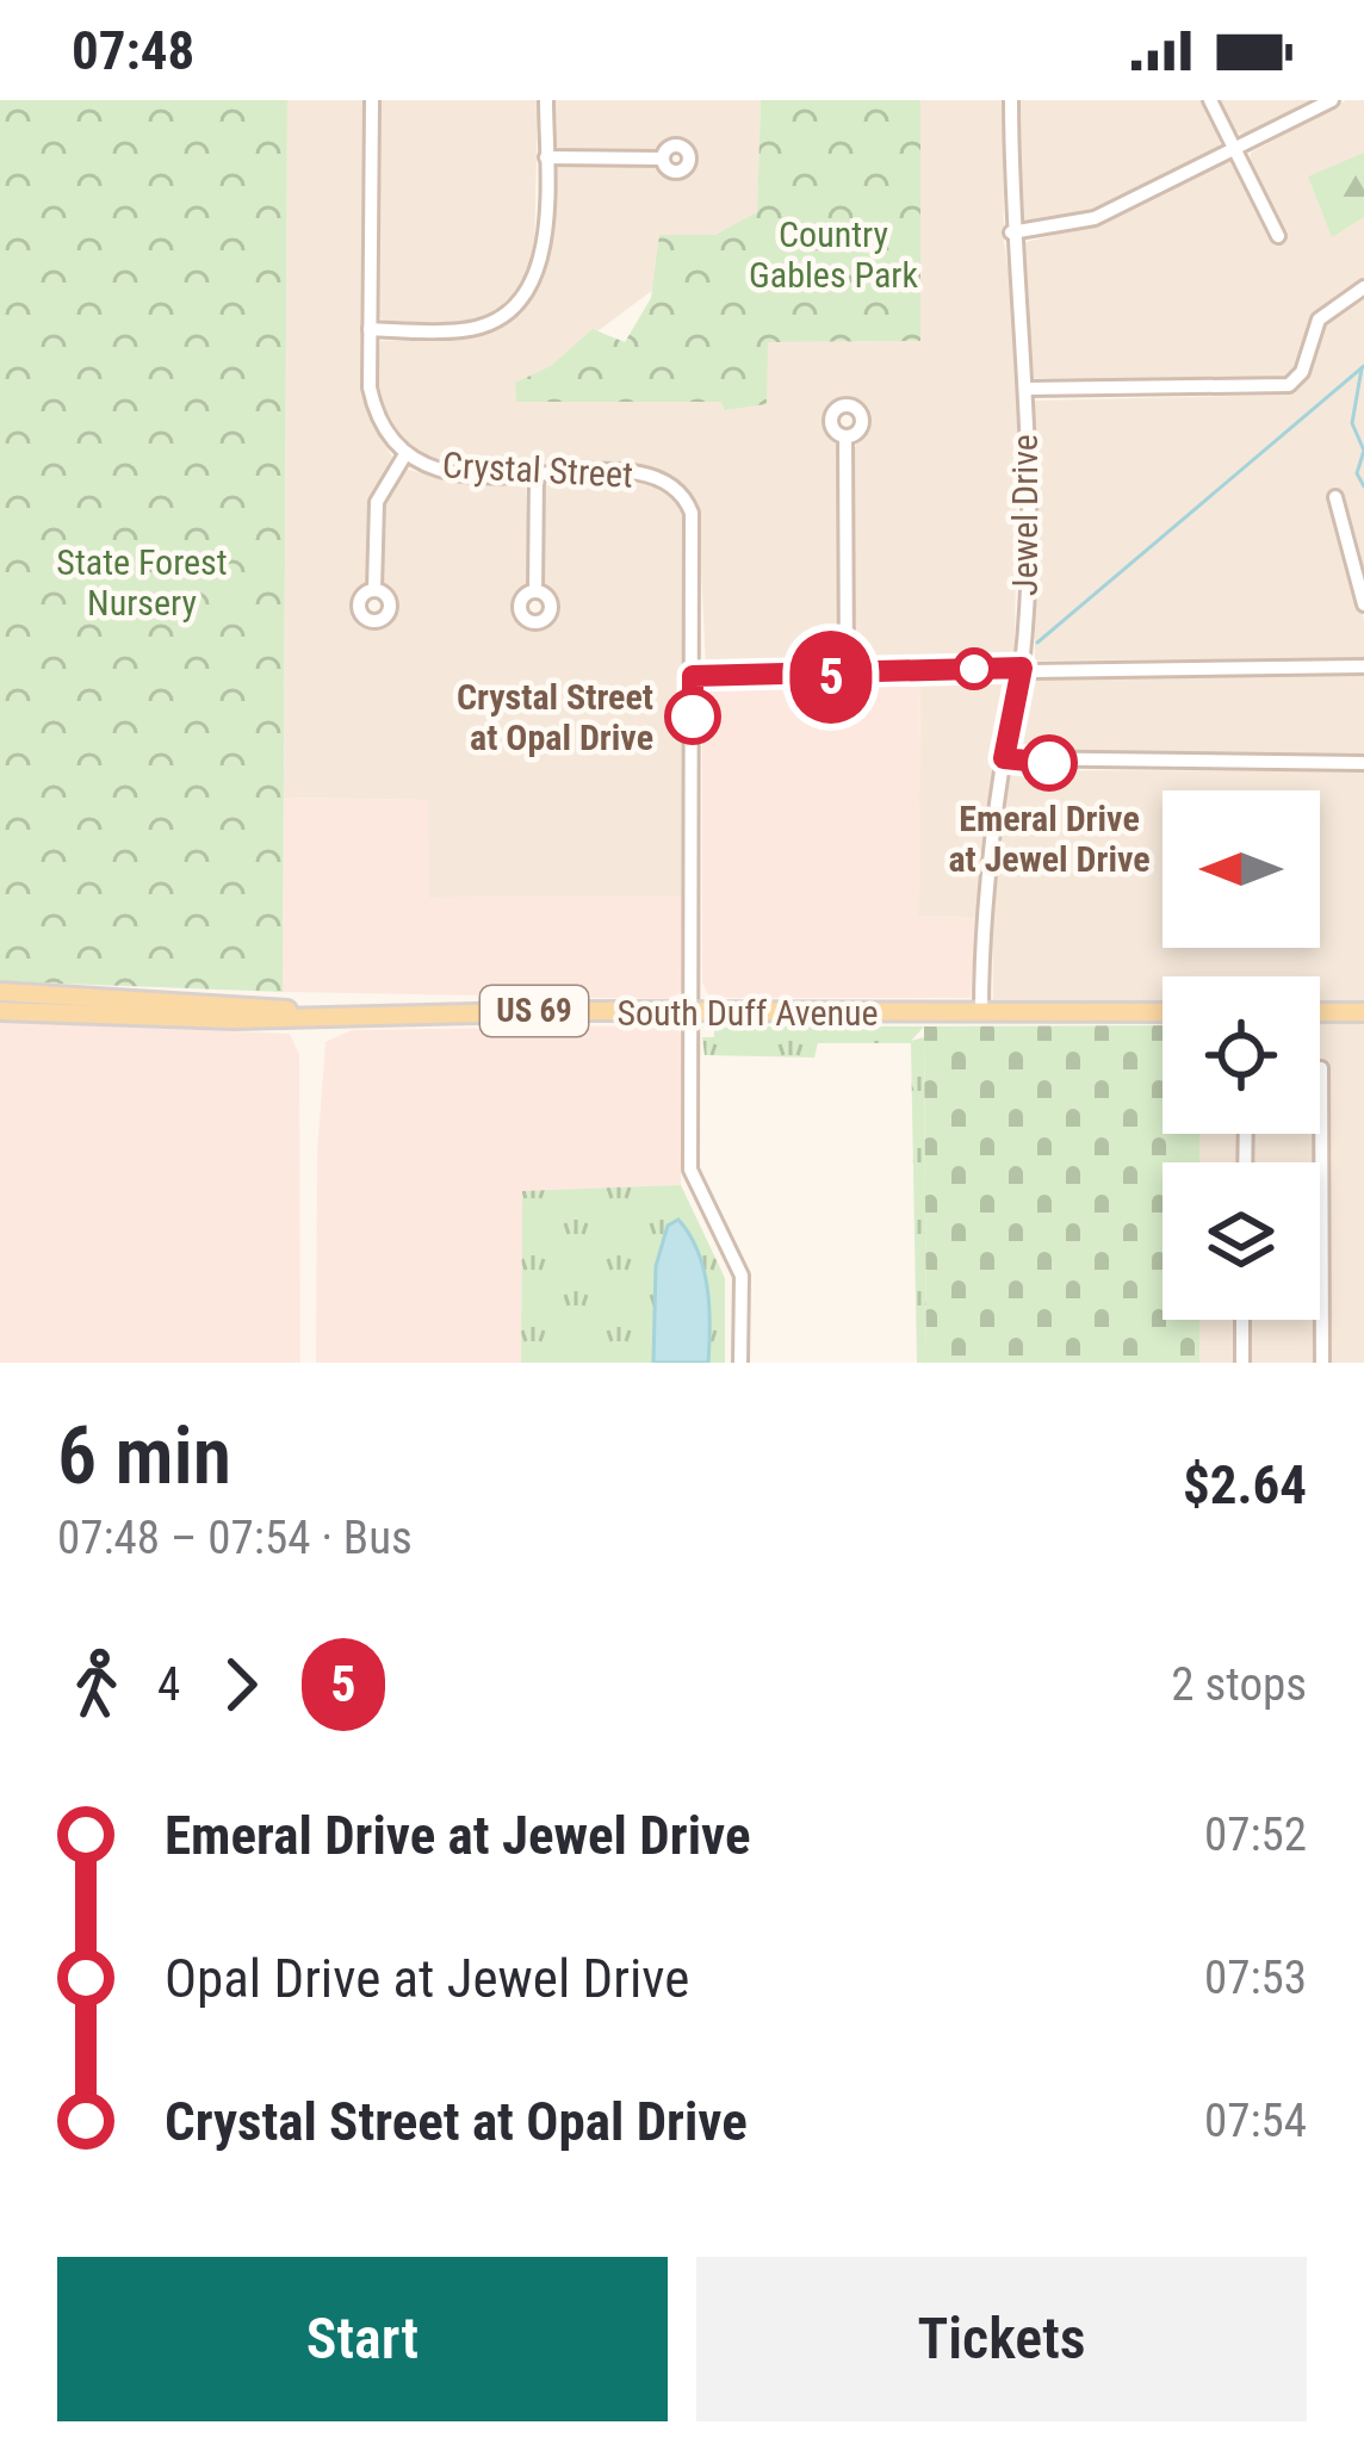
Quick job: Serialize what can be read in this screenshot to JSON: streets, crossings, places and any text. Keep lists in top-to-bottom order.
{
  "streets": {
    "main road": ["US 69", "South Duff Avenue"],
    "street": ["Crystal Street", "Jewel Drive"]
  },
  "crossings": [
    ["Crystal Street", "South Duff Avenue"],
    ["Jewel Drive", "South Duff Avenue"]
  ],
  "parks": ["Country Gables Park", "State Forest Nursery"],
  "places": ["Crystal Street at Opal Drive", "Emeral Drive at Jewel Drive"],
  "lines": ["bus line 5"],
  "north": "left",
  "page": {
    "status": "07:48",
    "on_map": "5",
    "heading": ["6 min", "07:48 – 07:54 · Bus", "$2.64"],
    "legs": ["4", "5", "2 stops"],
    "list": [
      {
        "name": "Emeral Drive at Jewel Drive",
        "value": "07:52"
      },
      {
        "name": "Opal Drive at Jewel Drive",
        "value": "07:53"
      },
      {
        "name": "Crystal Street at Opal Drive",
        "value": "07:54"
      }
    ],
    "buttons": ["Start", "Tickets"]
  }
}
